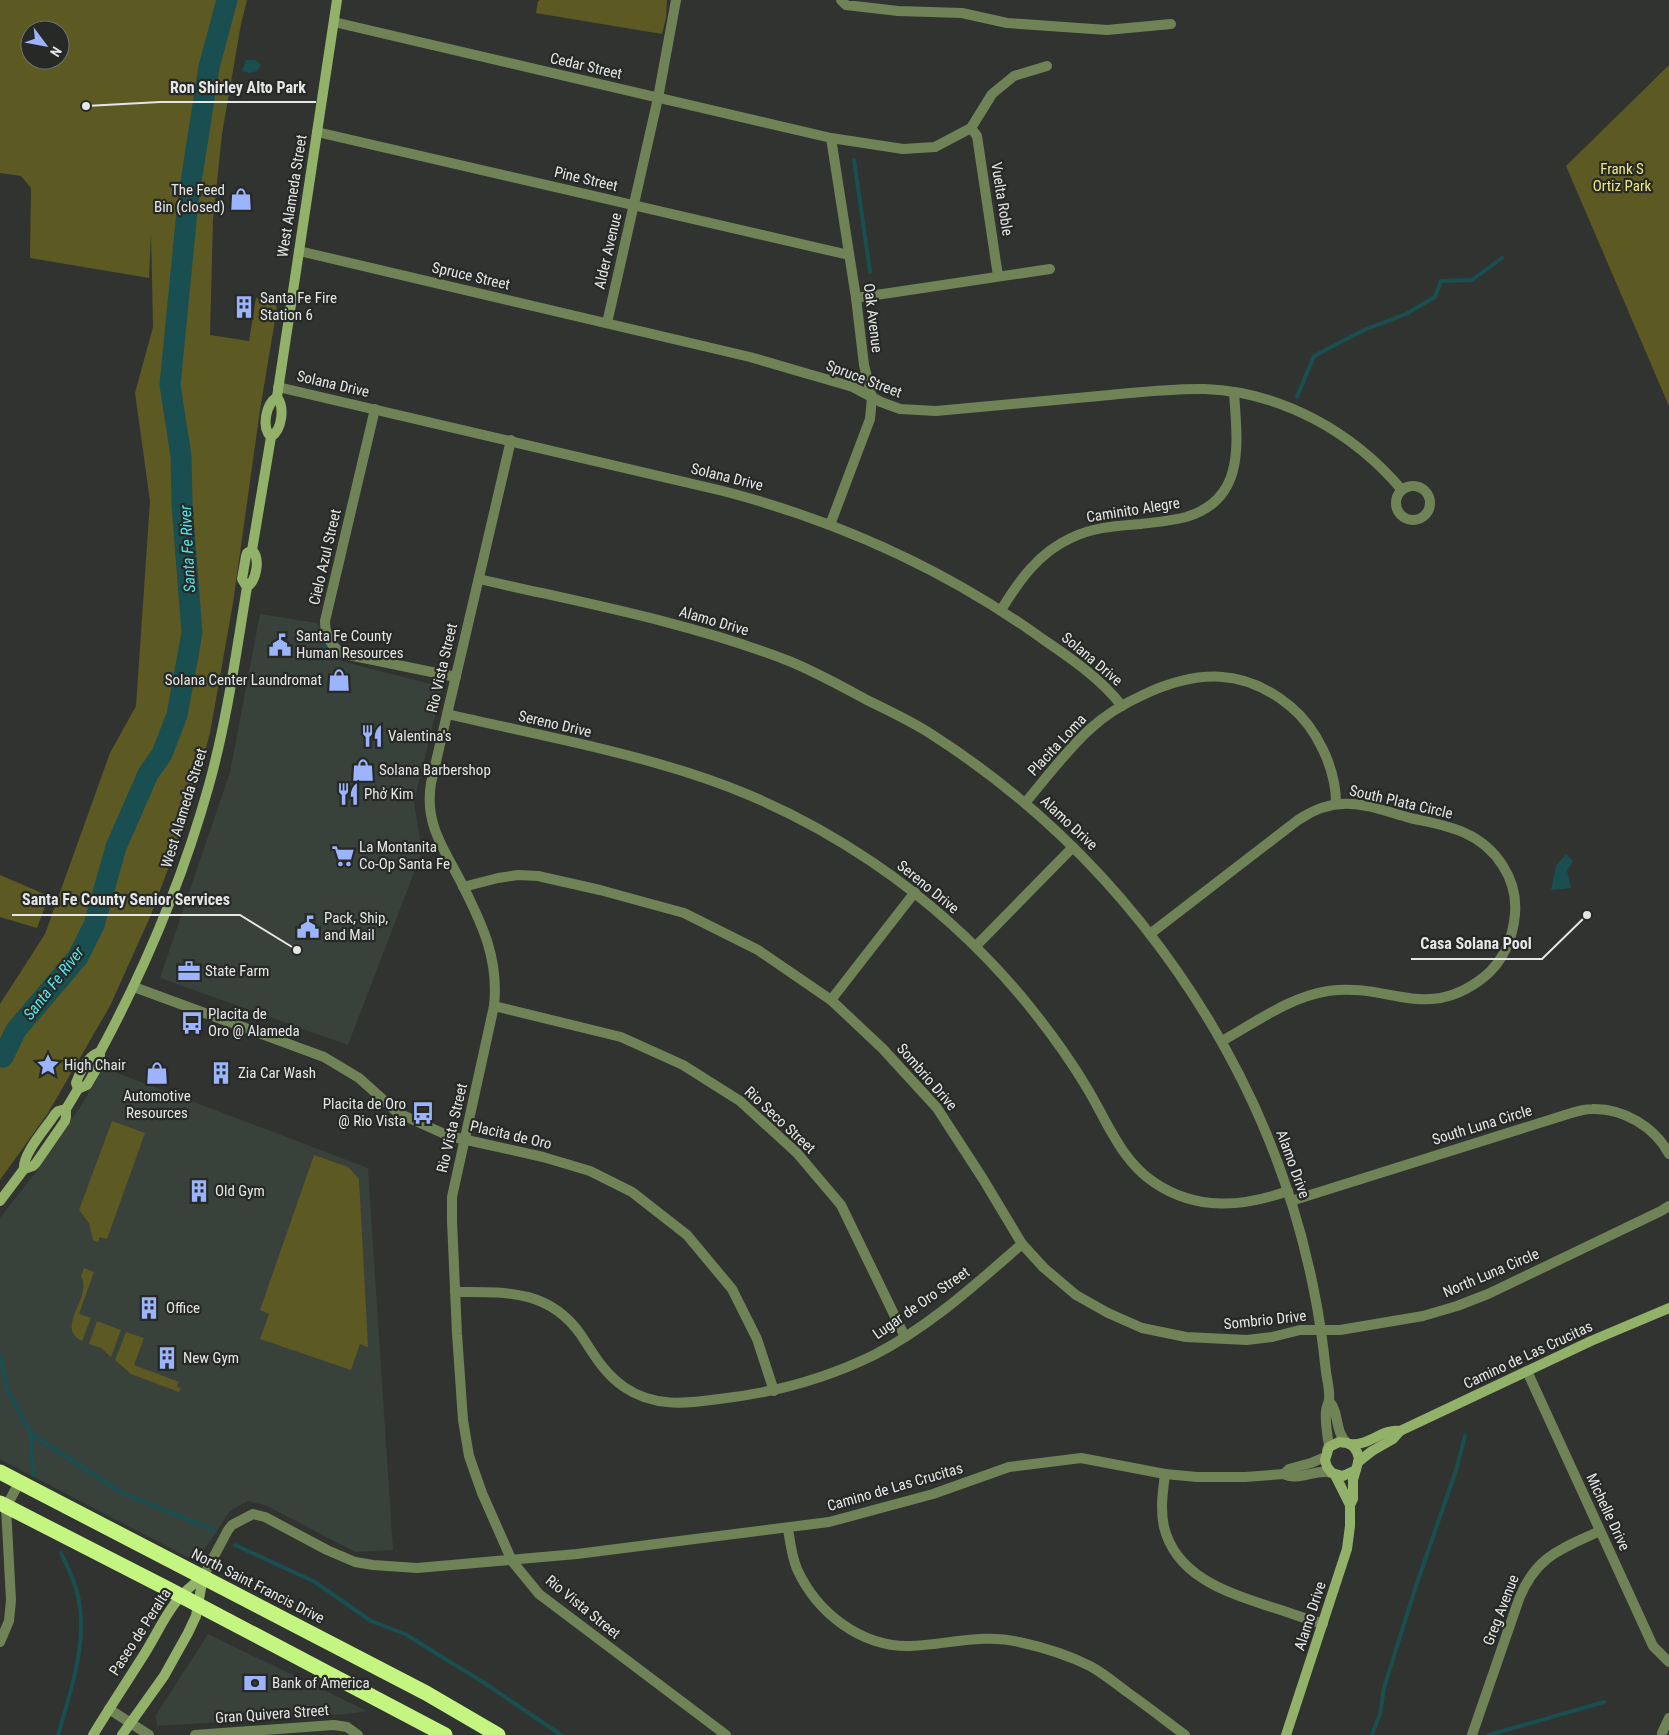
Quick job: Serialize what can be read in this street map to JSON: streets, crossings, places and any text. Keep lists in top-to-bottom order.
{
  "streets": {
    "highway": ["North Saint Francis Drive"],
    "street": [
      "Cedar Street",
      "Pine Street",
      "West Alameda Street",
      "Vuelta Roble",
      "Alder Avenue",
      "Spruce Street",
      "Oak Avenue",
      "Solana Drive",
      "Caminito Alegre",
      "Cielo Azul Street",
      "Alamo Drive",
      "Rio Vista Street",
      "Sereno Drive",
      "Placita Loma",
      "South Plata Circle",
      "Sombrio Drive",
      "Rio Seco Street",
      "South Luna Circle",
      "Placita de Oro",
      "North Luna Circle",
      "Lugar de Oro Street",
      "Camino de Las Crucitas",
      "Michelle Drive",
      "Greg Avenue",
      "Paseo de Peralta",
      "Gran Quivera Street"
    ]
  },
  "crossings": [
    ["Cedar Street", "West Alameda Street"],
    ["Cedar Street", "Vuelta Roble"],
    ["Cedar Street", "Alder Avenue"],
    ["Cedar Street", "Oak Avenue"],
    ["Pine Street", "West Alameda Street"],
    ["Pine Street", "Alder Avenue"],
    ["Pine Street", "Oak Avenue"],
    ["West Alameda Street", "Spruce Street"],
    ["West Alameda Street", "Solana Drive"],
    ["West Alameda Street", "Placita de Oro"],
    ["Alder Avenue", "Spruce Street"],
    ["Spruce Street", "Oak Avenue"],
    ["Spruce Street", "Caminito Alegre"],
    ["Oak Avenue", "Solana Drive"],
    ["Solana Drive", "Caminito Alegre"],
    ["Solana Drive", "Cielo Azul Street"],
    ["Solana Drive", "Rio Vista Street"],
    ["Solana Drive", "Placita Loma"],
    ["Cielo Azul Street", "Rio Vista Street"],
    ["Alamo Drive", "Rio Vista Street"],
    ["Alamo Drive", "Sereno Drive"],
    ["Alamo Drive", "Placita Loma"],
    ["Alamo Drive", "South Plata Circle"],
    ["Alamo Drive", "Sombrio Drive"],
    ["Alamo Drive", "South Luna Circle"],
    ["Alamo Drive", "North Luna Circle"],
    ["Alamo Drive", "Camino de Las Crucitas"],
    ["Rio Vista Street", "Sereno Drive"],
    ["Rio Vista Street", "Sombrio Drive"],
    ["Rio Vista Street", "Rio Seco Street"],
    ["Rio Vista Street", "Placita de Oro"],
    ["Rio Vista Street", "Lugar de Oro Street"],
    ["Rio Vista Street", "Camino de Las Crucitas"],
    ["Sereno Drive", "South Luna Circle"],
    ["Placita Loma", "South Plata Circle"],
    ["Sombrio Drive", "North Luna Circle"],
    ["Sombrio Drive", "Lugar de Oro Street"],
    ["Rio Seco Street", "Lugar de Oro Street"],
    ["Placita de Oro", "Lugar de Oro Street"],
    ["Camino de Las Crucitas", "Michelle Drive"],
    ["Michelle Drive", "Greg Avenue"],
    ["North Saint Francis Drive", "Paseo de Peralta"]
  ],
  "water": ["Santa Fe River"],
  "parks": ["Frank S Ortiz Park"],
  "places": {
    "other": ["Ron Shirley Alto Park", "Casa Solana Pool", "Santa Fe County Senior Services"],
    "shop": [
      "The Feed Bin (closed)",
      "Solana Center Laundromat",
      "Solana Barbershop",
      "Automotive Resources"
    ],
    "building": [
      "Santa Fe Fire Station 6",
      "Zia Car Wash",
      "Old Gym",
      "Office",
      "New Gym"
    ],
    "public building": ["Santa Fe County Human Resources", "Pack, Ship, and Mail"],
    "restaurant": ["Valentina's", "Phở Kim"],
    "supermarket": ["La Montanita Co-Op Santa Fe"],
    "office": ["State Farm"],
    "bus stop": ["Placita de Oro @ Alameda", "Placita de Oro @ Rio Vista"],
    "place": ["High Chair"],
    "bank": ["Bank of America"]
  },
  "north": "bottom right"
}
